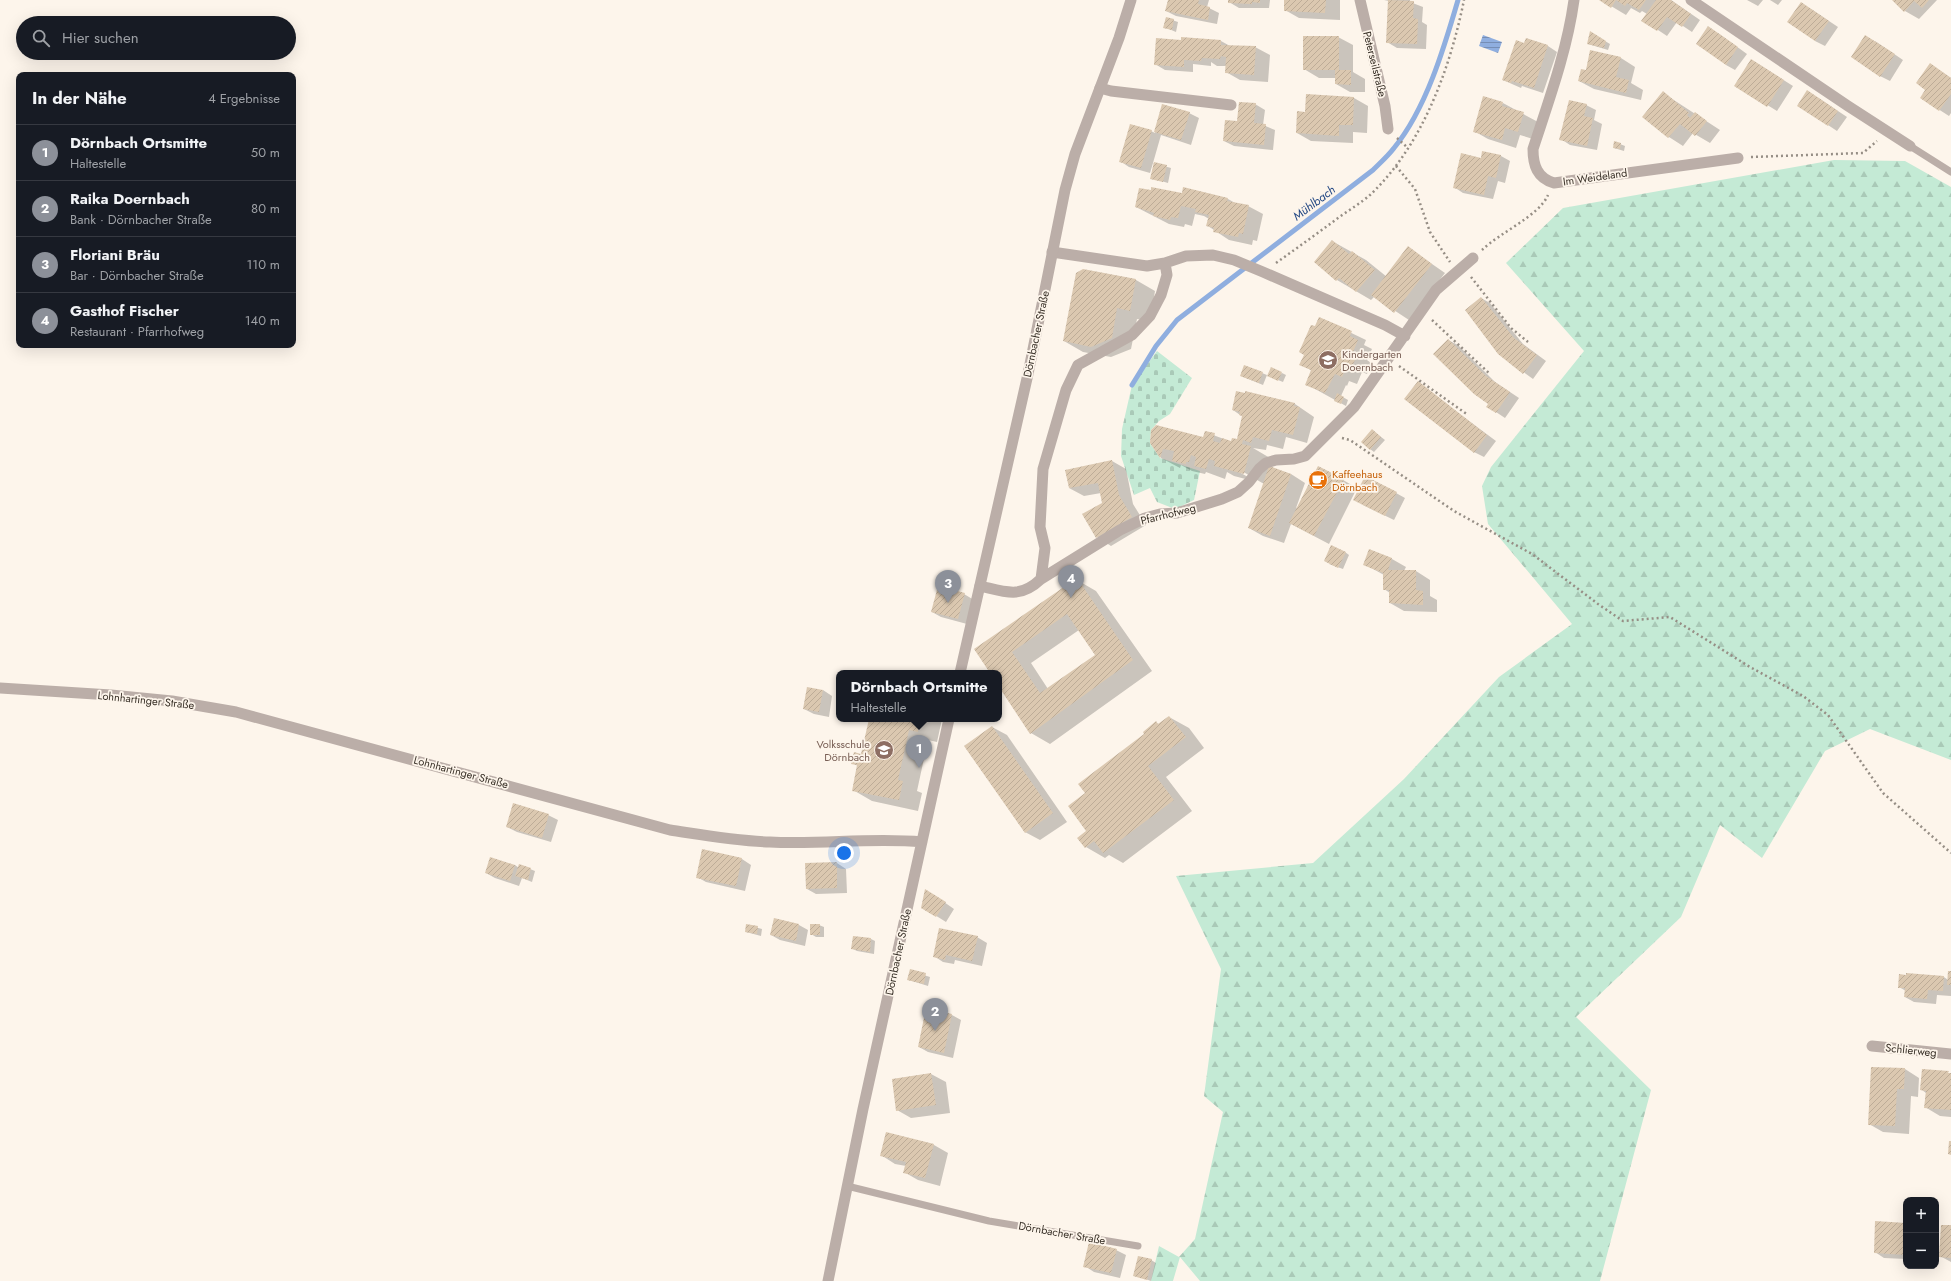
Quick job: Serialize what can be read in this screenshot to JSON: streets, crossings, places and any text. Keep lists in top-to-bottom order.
{
  "streets": {
    "street": [
      "Peterseilstraße",
      "Im Weideland",
      "Dörnbacher Straße",
      "Pfarrhofweg",
      "Lohnhartinger Straße",
      "Schlierweg"
    ]
  },
  "crossings": [
    ["Dörnbacher Straße", "Pfarrhofweg"],
    ["Dörnbacher Straße", "Lohnhartinger Straße"]
  ],
  "water": ["Mühlbach"],
  "places": {
    "school or university": ["Kindergarten Doernbach", "Volksschule Dörnbach"],
    "cafe": ["Kaffeehaus Dörnbach"]
  },
  "page": {
    "search": "Hier suchen",
    "heading": ["In der Nähe", "4 Ergebnisse"],
    "list": [
      {
        "mark": "1",
        "name": "Dörnbach Ortsmitte",
        "note": "Haltestelle",
        "value": "50 m"
      },
      {
        "mark": "2",
        "name": "Raika Doernbach",
        "note": "Bank · Dörnbacher Straße",
        "value": "80 m"
      },
      {
        "mark": "3",
        "name": "Floriani Bräu",
        "note": "Bar · Dörnbacher Straße",
        "value": "110 m"
      },
      {
        "mark": "4",
        "name": "Gasthof Fischer",
        "note": "Restaurant · Pfarrhofweg",
        "value": "140 m"
      }
    ],
    "pins": [
      "4",
      "3",
      "1",
      "2"
    ],
    "popup": ["Dörnbach Ortsmitte", "Haltestelle"],
    "map_buttons": ["+", "−"]
  }
}
